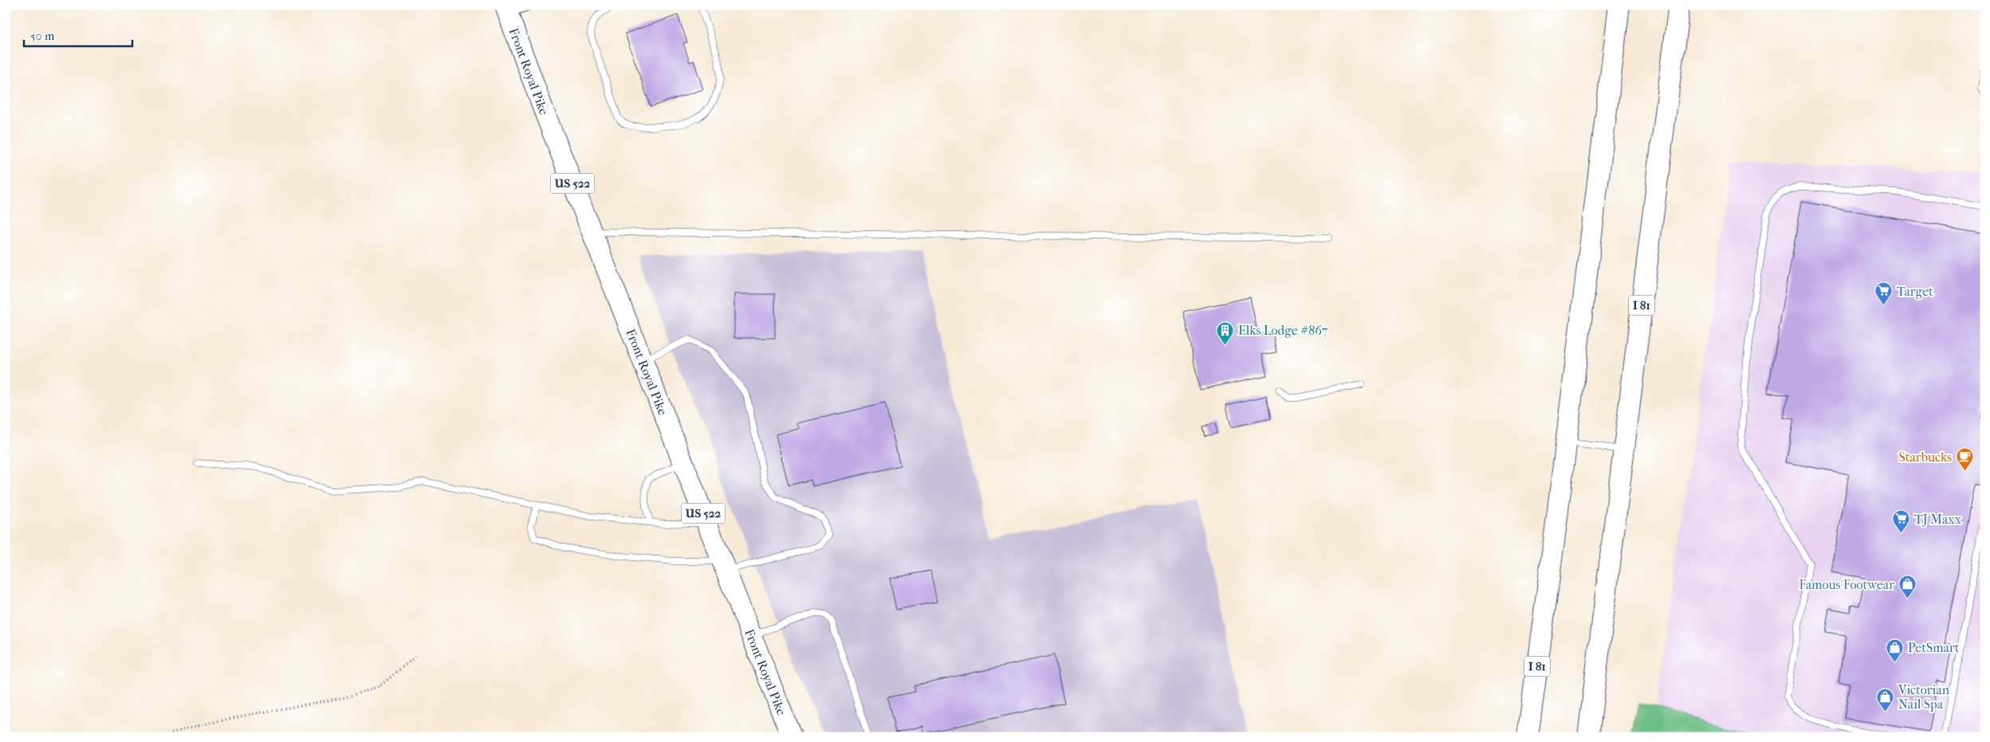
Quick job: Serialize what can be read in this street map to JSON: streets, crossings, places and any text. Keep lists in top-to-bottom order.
{
  "streets": {
    "highway": ["Front Royal Pike", "US 522", "I 81"]
  },
  "places": {
    "supermarket": ["Target", "TJ Maxx"],
    "building": ["Elks Lodge #867"],
    "cafe": ["Starbucks"],
    "shop": ["Famous Footwear", "PetSmart", "Victorian Nail Spa"]
  },
  "scale_bar": "50 m"
}
